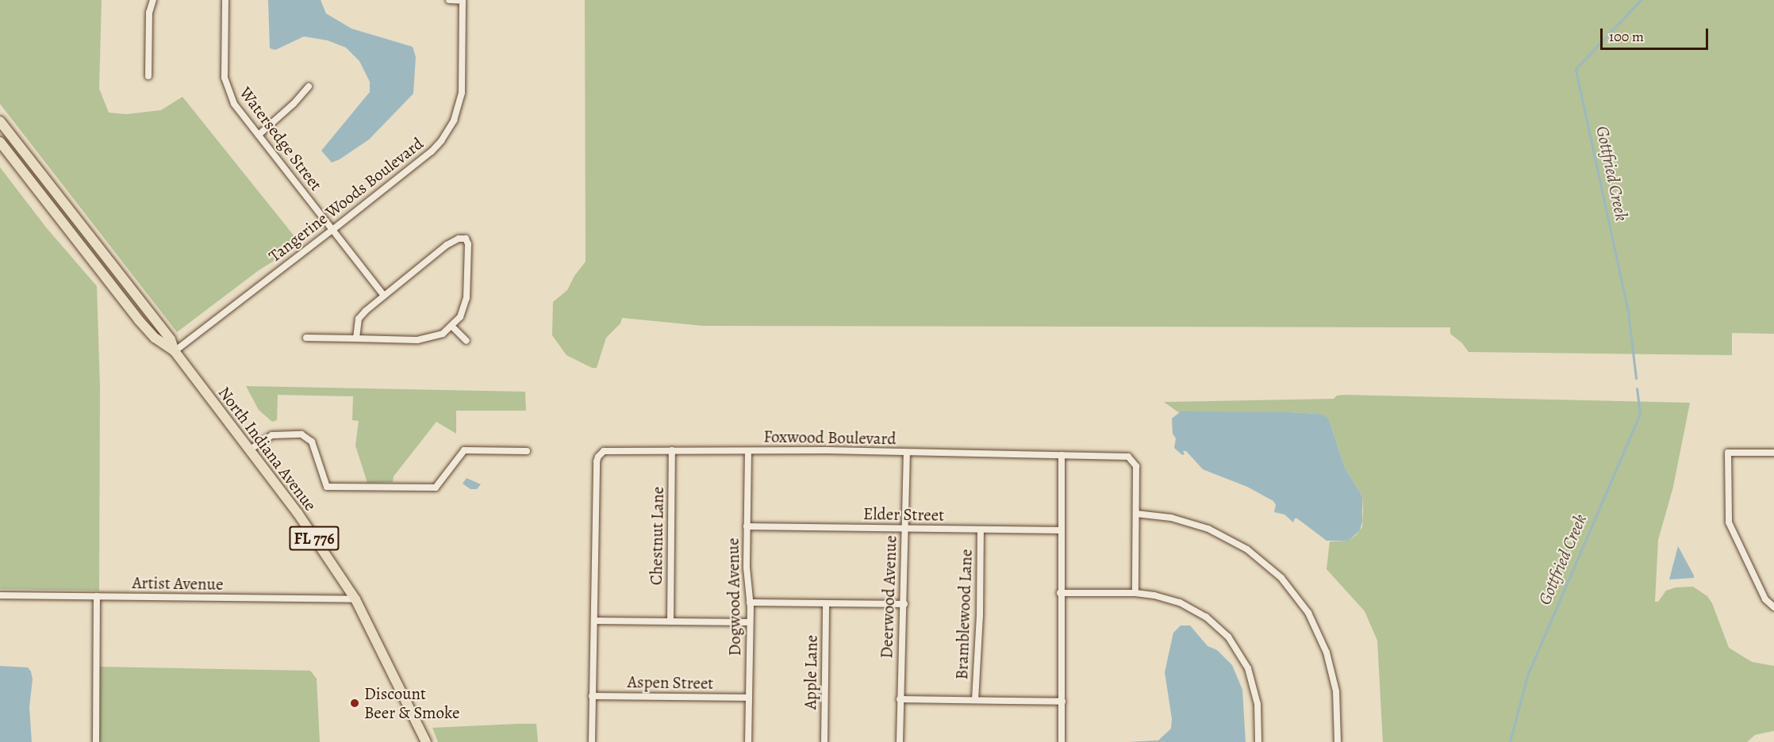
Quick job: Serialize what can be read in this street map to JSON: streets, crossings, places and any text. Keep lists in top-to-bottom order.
{
  "streets": {
    "main road": ["North Indiana Avenue", "FL 776"],
    "street": [
      "Watersedge Street",
      "Tangerine Woods Boulevard",
      "Foxwood Boulevard",
      "Elder Street",
      "Chestnut Lane",
      "Artist Avenue",
      "Dogwood Avenue",
      "Deerwood Avenue",
      "Bramblewood Lane",
      "Apple Lane",
      "Aspen Street"
    ]
  },
  "crossings": [
    ["Watersedge Street", "Tangerine Woods Boulevard"],
    ["Tangerine Woods Boulevard", "North Indiana Avenue"],
    ["Foxwood Boulevard", "Chestnut Lane"],
    ["Foxwood Boulevard", "Dogwood Avenue"],
    ["Foxwood Boulevard", "Deerwood Avenue"],
    ["Foxwood Boulevard", "Aspen Street"],
    ["North Indiana Avenue", "Artist Avenue"],
    ["Elder Street", "Dogwood Avenue"],
    ["Elder Street", "Deerwood Avenue"],
    ["Elder Street", "Bramblewood Lane"],
    ["Dogwood Avenue", "Aspen Street"]
  ],
  "water": ["Gottfried Creek"],
  "places": ["Discount Beer & Smoke"],
  "scale_bar": "100 m"
}
